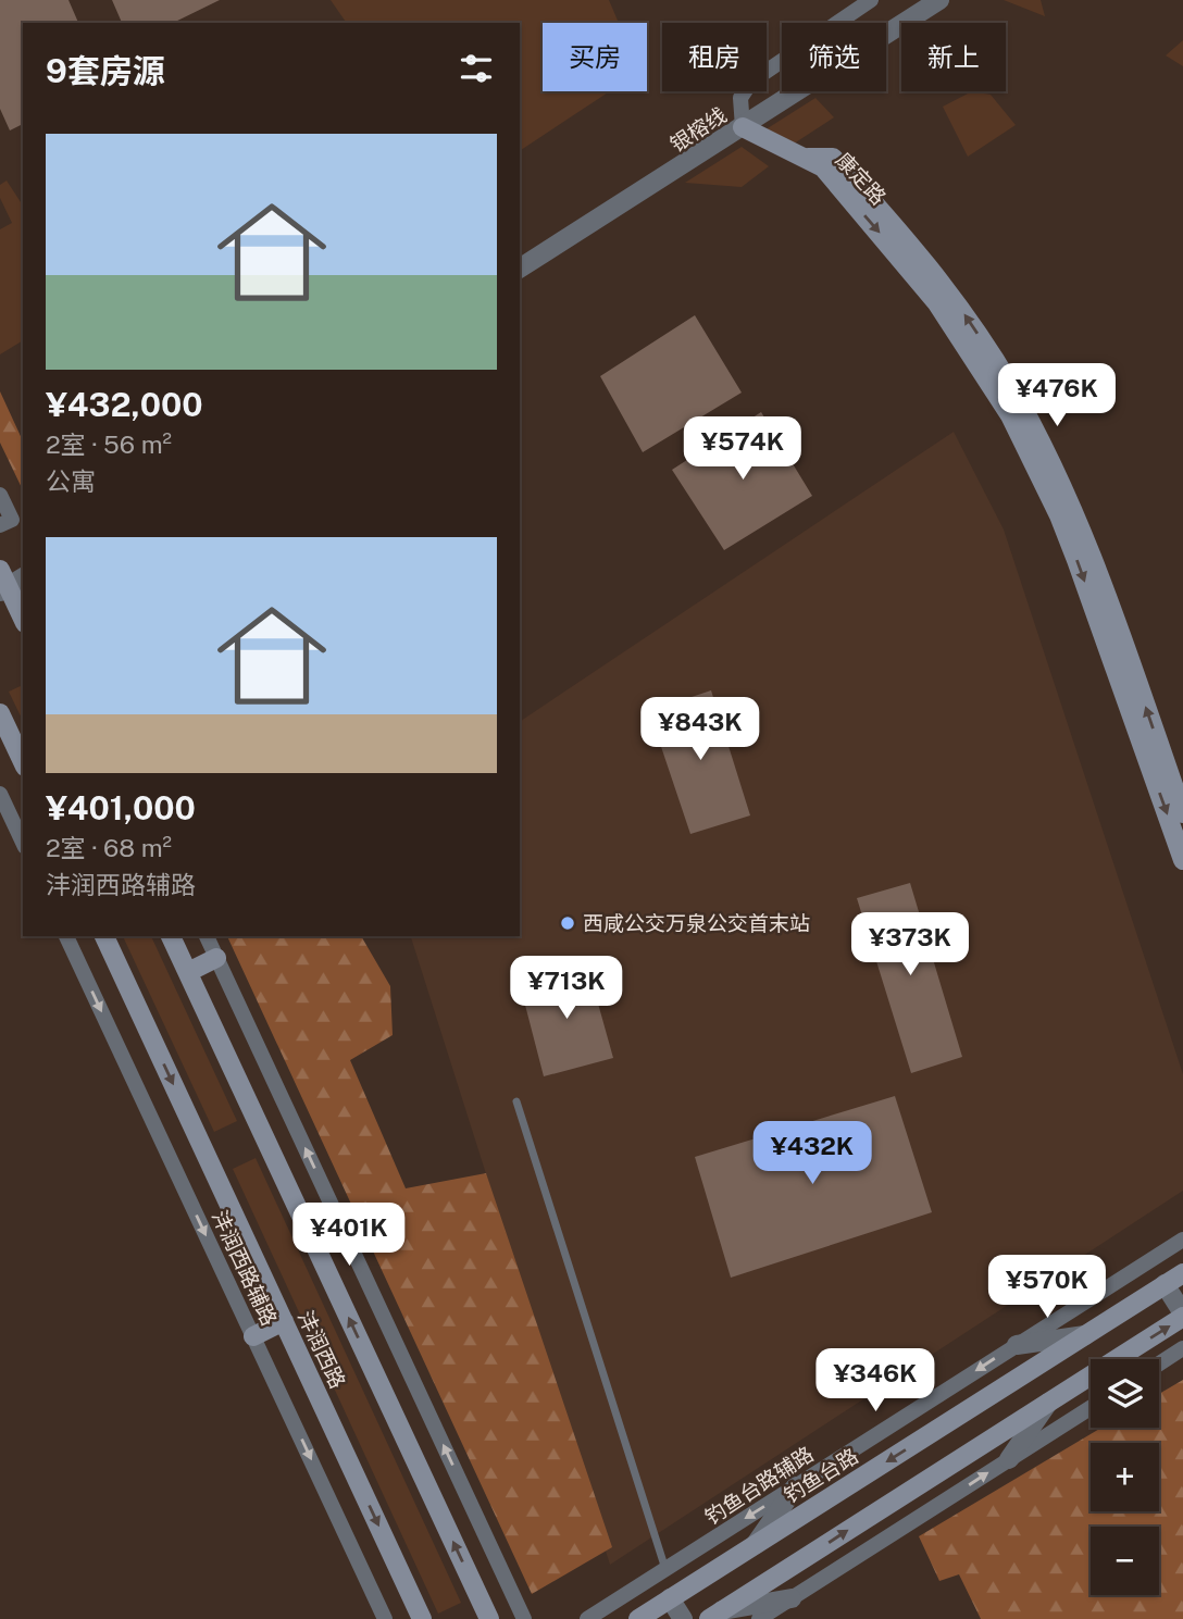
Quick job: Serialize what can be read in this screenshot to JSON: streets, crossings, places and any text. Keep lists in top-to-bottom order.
{
  "streets": {
    "main road": ["康定路", "沣润西路", "钓鱼台路"],
    "street": ["银榕线", "沣润西路辅路", "钓鱼台路辅路"]
  },
  "places": ["西咸公交万泉公交首末站"],
  "page": {
    "chip": [
      "买房",
      "租房",
      "筛选",
      "新上"
    ],
    "heading": "9套房源",
    "list": [
      {
        "name": "¥432,000",
        "note": "2室 · 56 m² · 公寓"
      },
      {
        "name": "¥401,000",
        "note": "2室 · 68 m² · 沣润西路辅路"
      }
    ],
    "price": [
      "¥476K",
      "¥574K",
      "¥843K",
      "¥373K",
      "¥713K",
      "¥432K",
      "¥401K",
      "¥570K",
      "¥346K"
    ],
    "map_buttons": ["+", "−"]
  }
}
